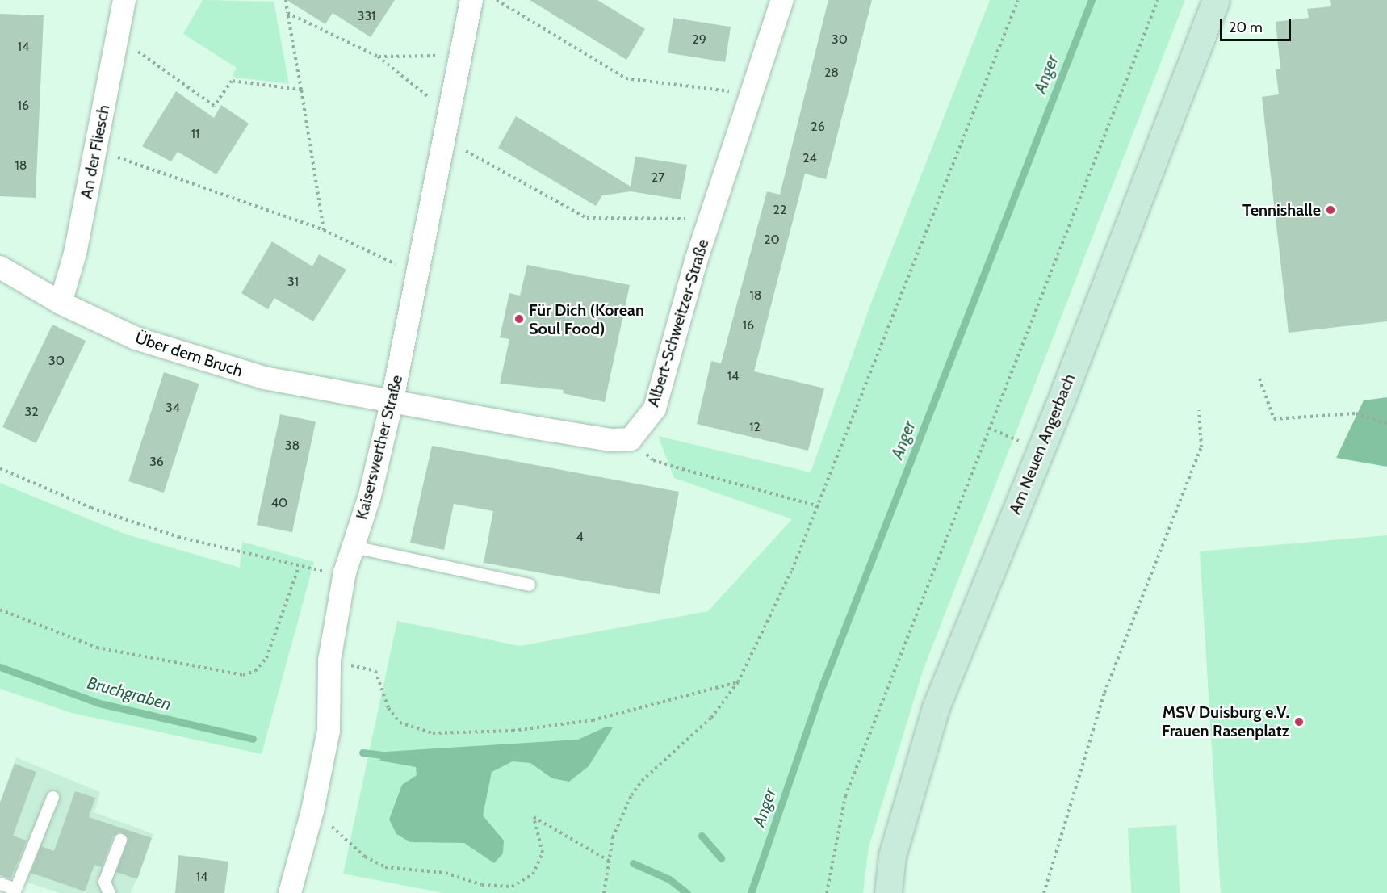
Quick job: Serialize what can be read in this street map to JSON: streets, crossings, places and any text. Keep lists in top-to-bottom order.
{
  "streets": {
    "street": [
      "An der Fliesch",
      "Albert-Schweitzer-Straße",
      "Über dem Bruch",
      "Am Neuen Angerbach",
      "Kaiserswerther Straße"
    ]
  },
  "crossings": [
    ["An der Fliesch", "Über dem Bruch"],
    ["Über dem Bruch", "Kaiserswerther Straße"]
  ],
  "water": ["Anger", "Bruchgraben"],
  "places": ["Tennishalle", "Für Dich (Korean Soul Food)", "MSV Duisburg e.V. Frauen Rasenplatz"],
  "house_numbers": [
    "331",
    "29",
    "30",
    "14",
    "28",
    "16",
    "26",
    "11",
    "24",
    "18",
    "27",
    "22",
    "20",
    "31",
    "18",
    "16",
    "30",
    "14",
    "34",
    "32",
    "12",
    "38",
    "36",
    "40",
    "4",
    "14"
  ],
  "scale_bar": "20 m"
}
